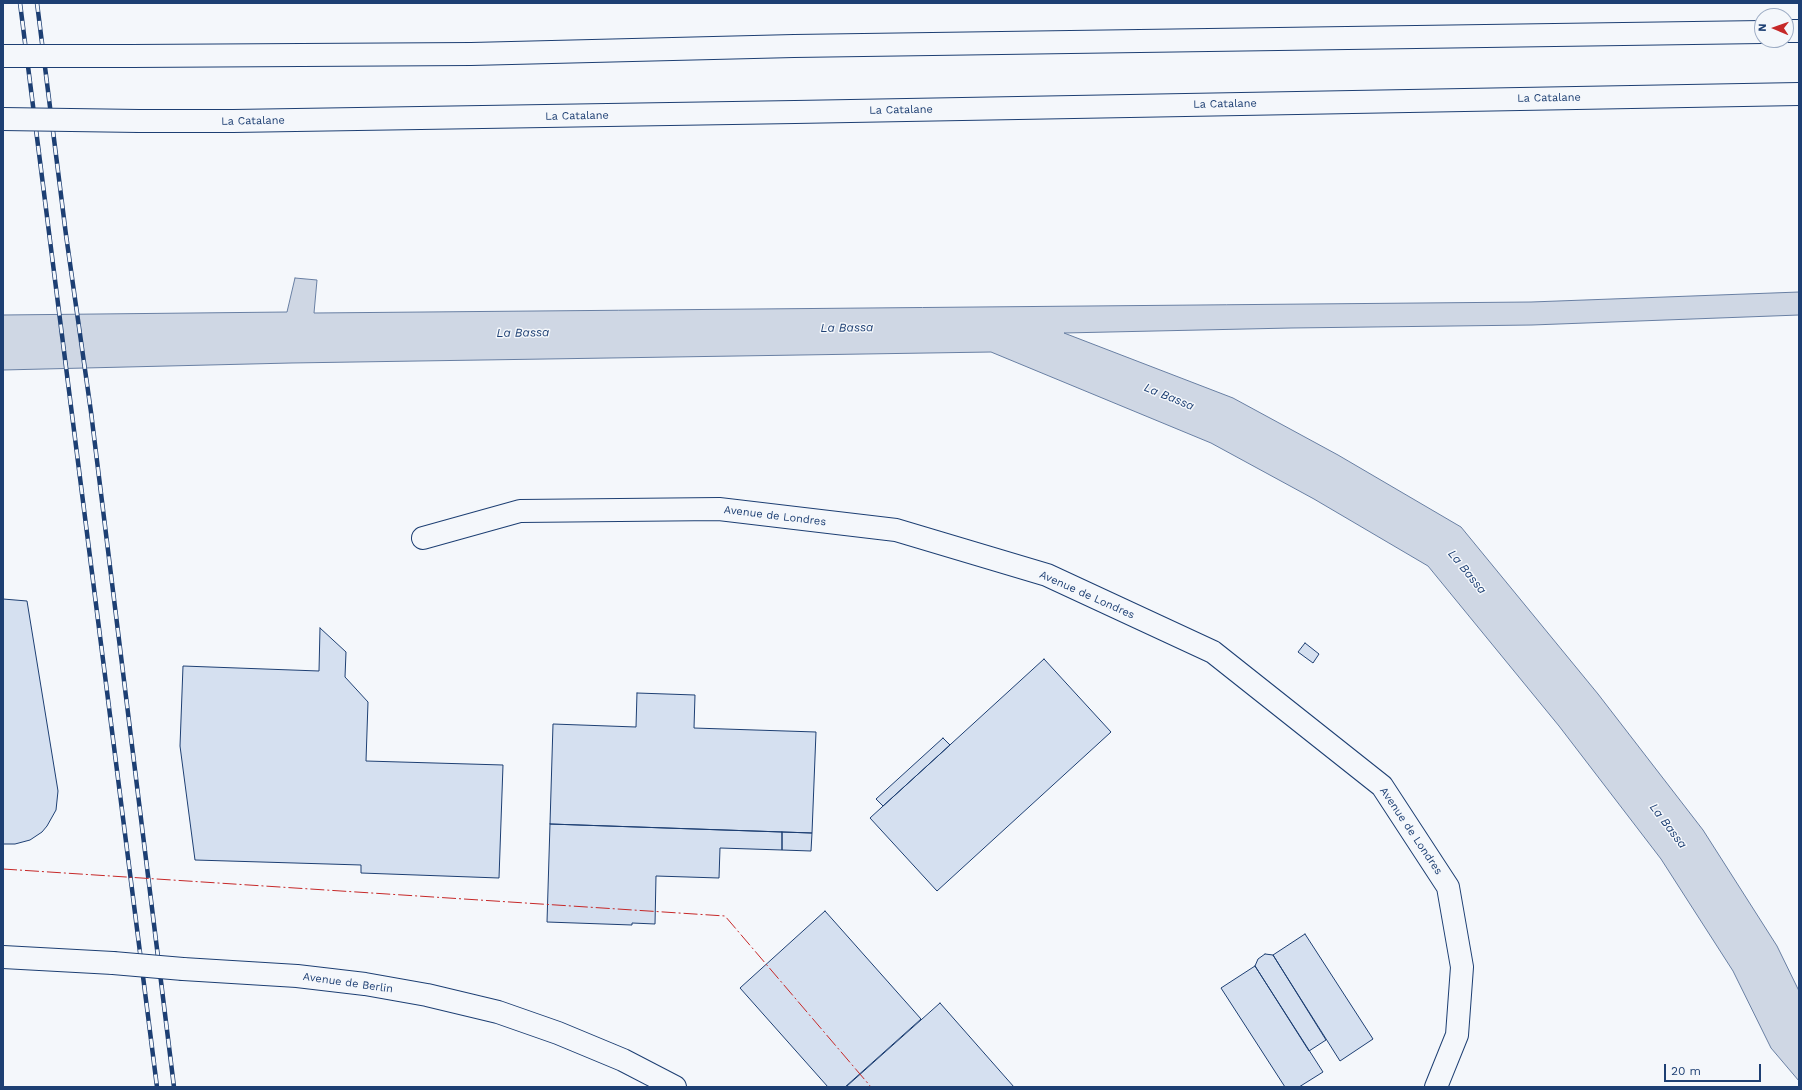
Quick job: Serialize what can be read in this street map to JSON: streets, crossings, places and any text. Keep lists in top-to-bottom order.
{
  "streets": {
    "main road": ["La Catalane", "Avenue de Londres", "Avenue de Berlin"]
  },
  "water": ["La Bassa"],
  "scale_bar": "20 m",
  "north": "left"
}
